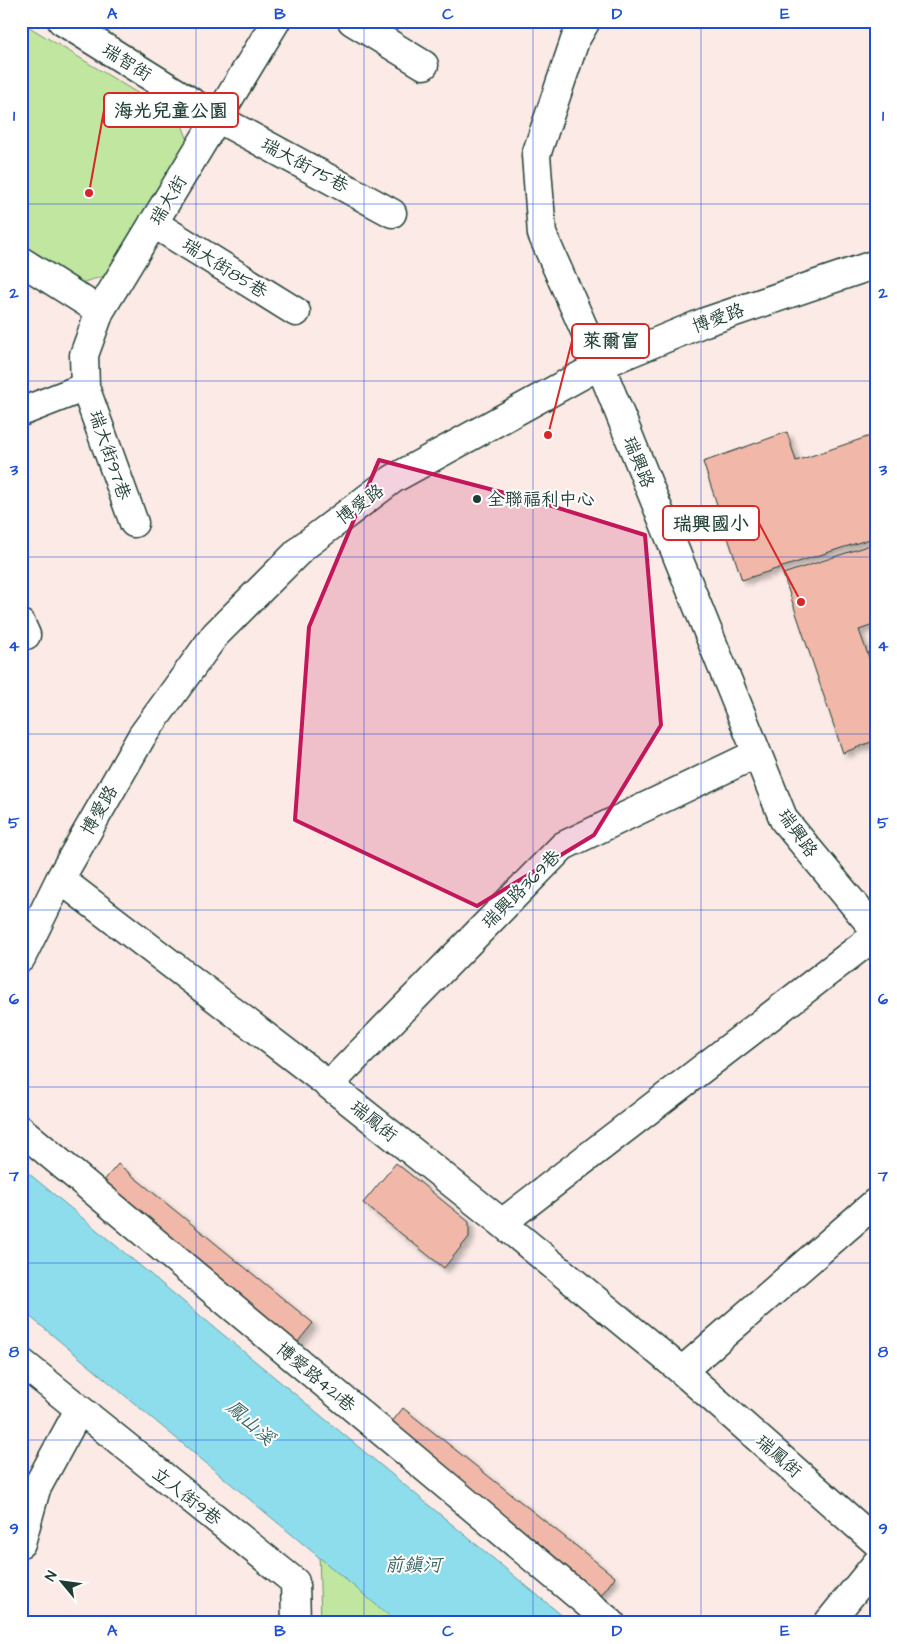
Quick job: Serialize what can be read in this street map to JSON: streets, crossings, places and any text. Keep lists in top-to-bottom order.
{
  "streets": {
    "street": [
      "瑞智街",
      "瑞大街75巷",
      "瑞大街",
      "瑞大街85巷",
      "博愛路",
      "瑞大街97巷",
      "瑞興路",
      "瑞興路369巷",
      "瑞鳳街",
      "博愛路421巷",
      "立人街9巷"
    ]
  },
  "crossings": [
    ["瑞智街", "瑞大街75巷"],
    ["瑞智街", "瑞大街"],
    ["瑞大街75巷", "瑞大街"],
    ["瑞大街", "瑞大街85巷"],
    ["瑞大街", "瑞大街97巷"],
    ["博愛路", "瑞興路"],
    ["博愛路", "瑞鳳街"],
    ["瑞興路", "瑞興路369巷"],
    ["瑞興路369巷", "瑞鳳街"]
  ],
  "water": ["鳳山溪", "前鎮河"],
  "places": [
    "海光兒童公園",
    "萊爾富",
    "全聯福利中心",
    "瑞興國小"
  ],
  "north": "top left",
  "grid": {
    "columns": [
      "A",
      "B",
      "C",
      "D",
      "E"
    ],
    "rows": [
      "1",
      "2",
      "3",
      "4",
      "5",
      "6",
      "7",
      "8",
      "9"
    ]
  }
}
